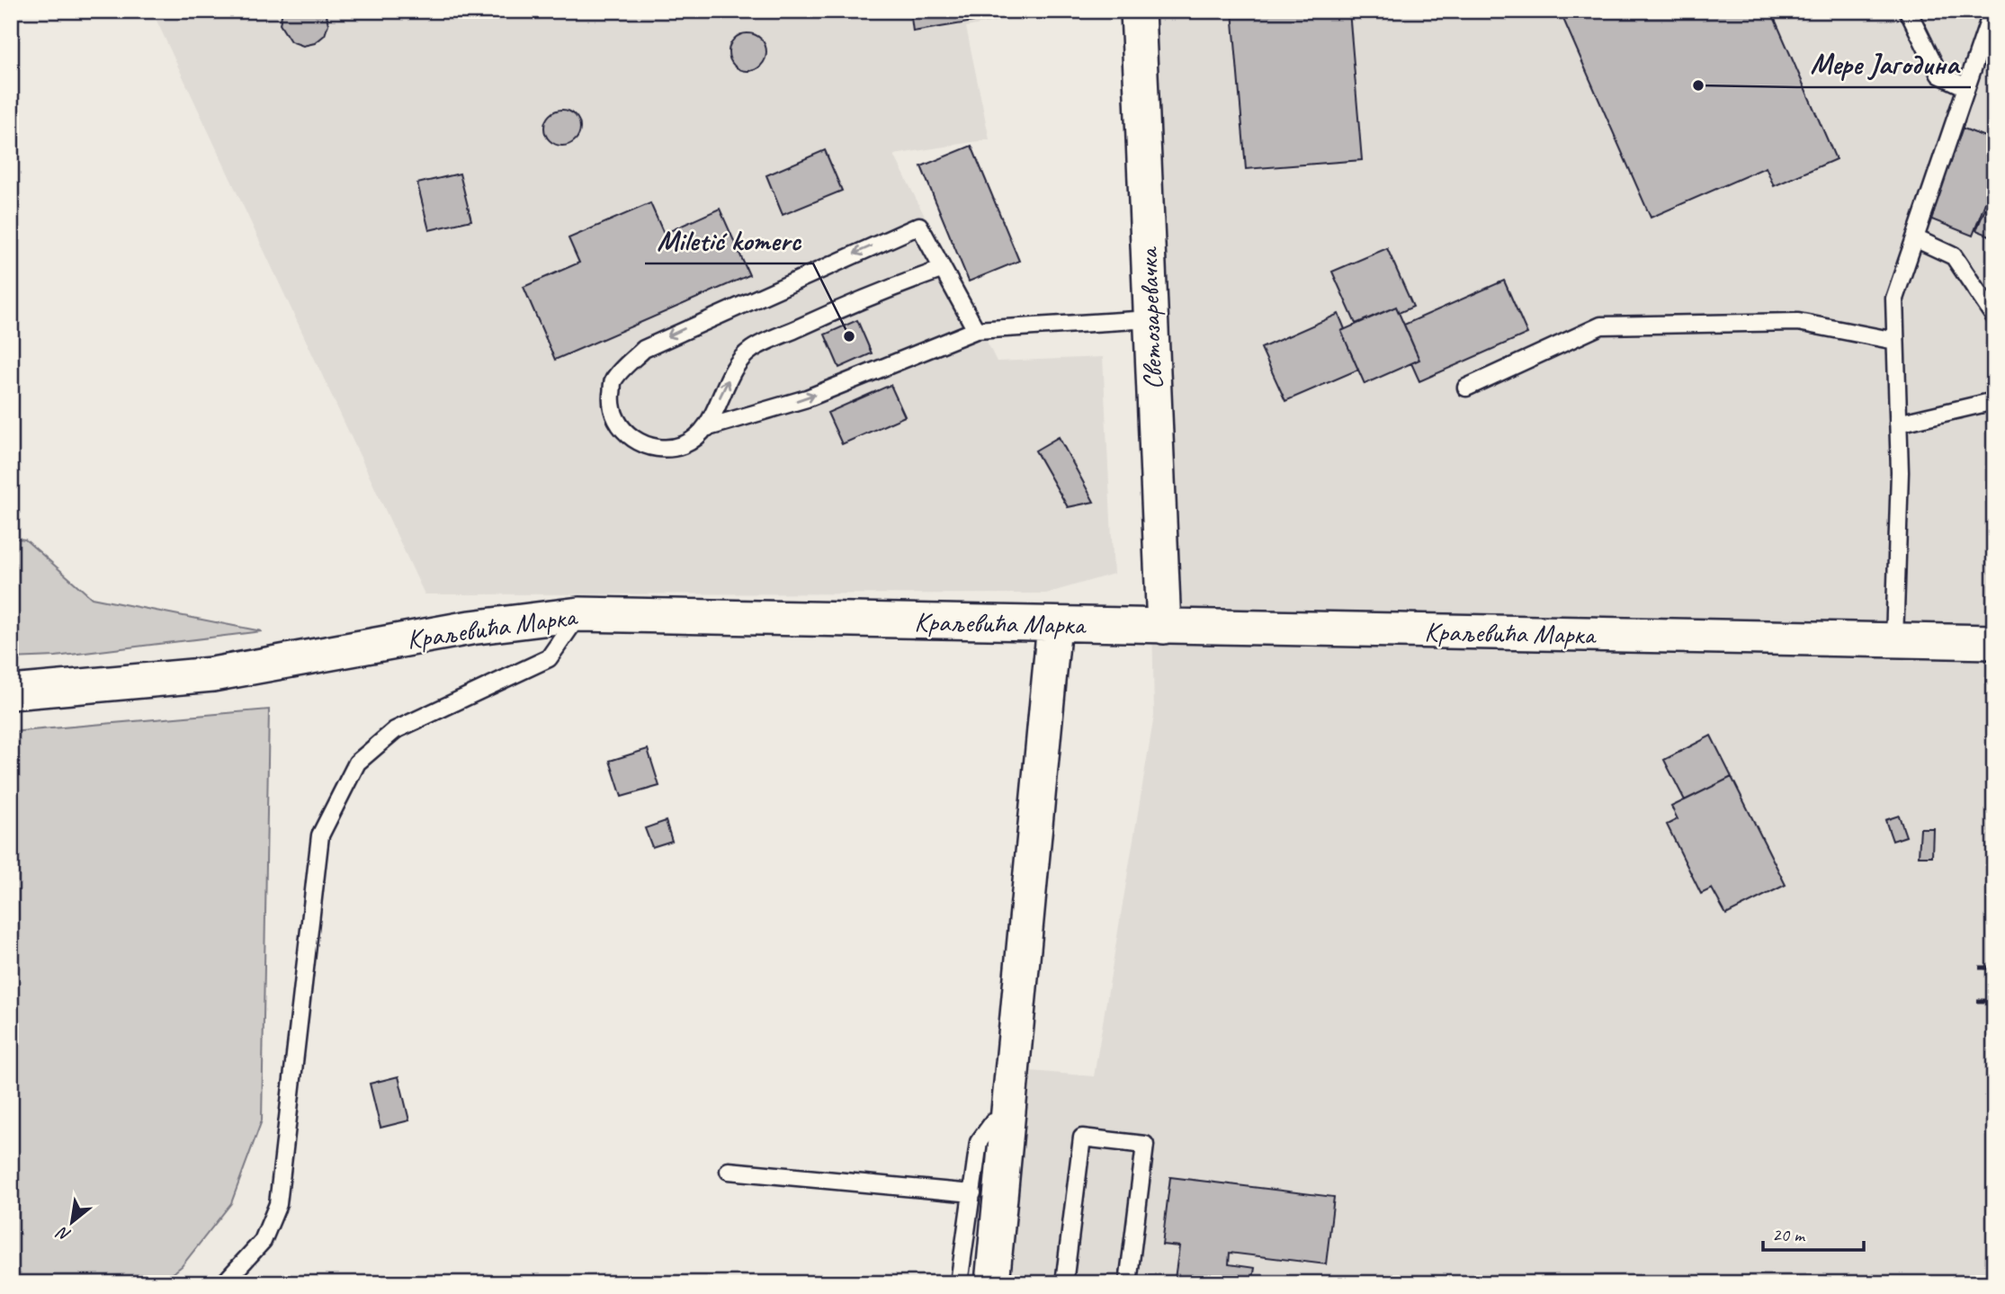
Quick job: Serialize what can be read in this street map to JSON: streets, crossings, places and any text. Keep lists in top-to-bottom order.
{
  "streets": {
    "street": ["Светозаревачка", "Краљевића Марка"]
  },
  "crossings": [
    ["Светозаревачка", "Краљевића Марка"]
  ],
  "places": ["Мере Јагодина", "Miletić komerc"],
  "scale_bar": "20 m",
  "north": "bottom left"
}
